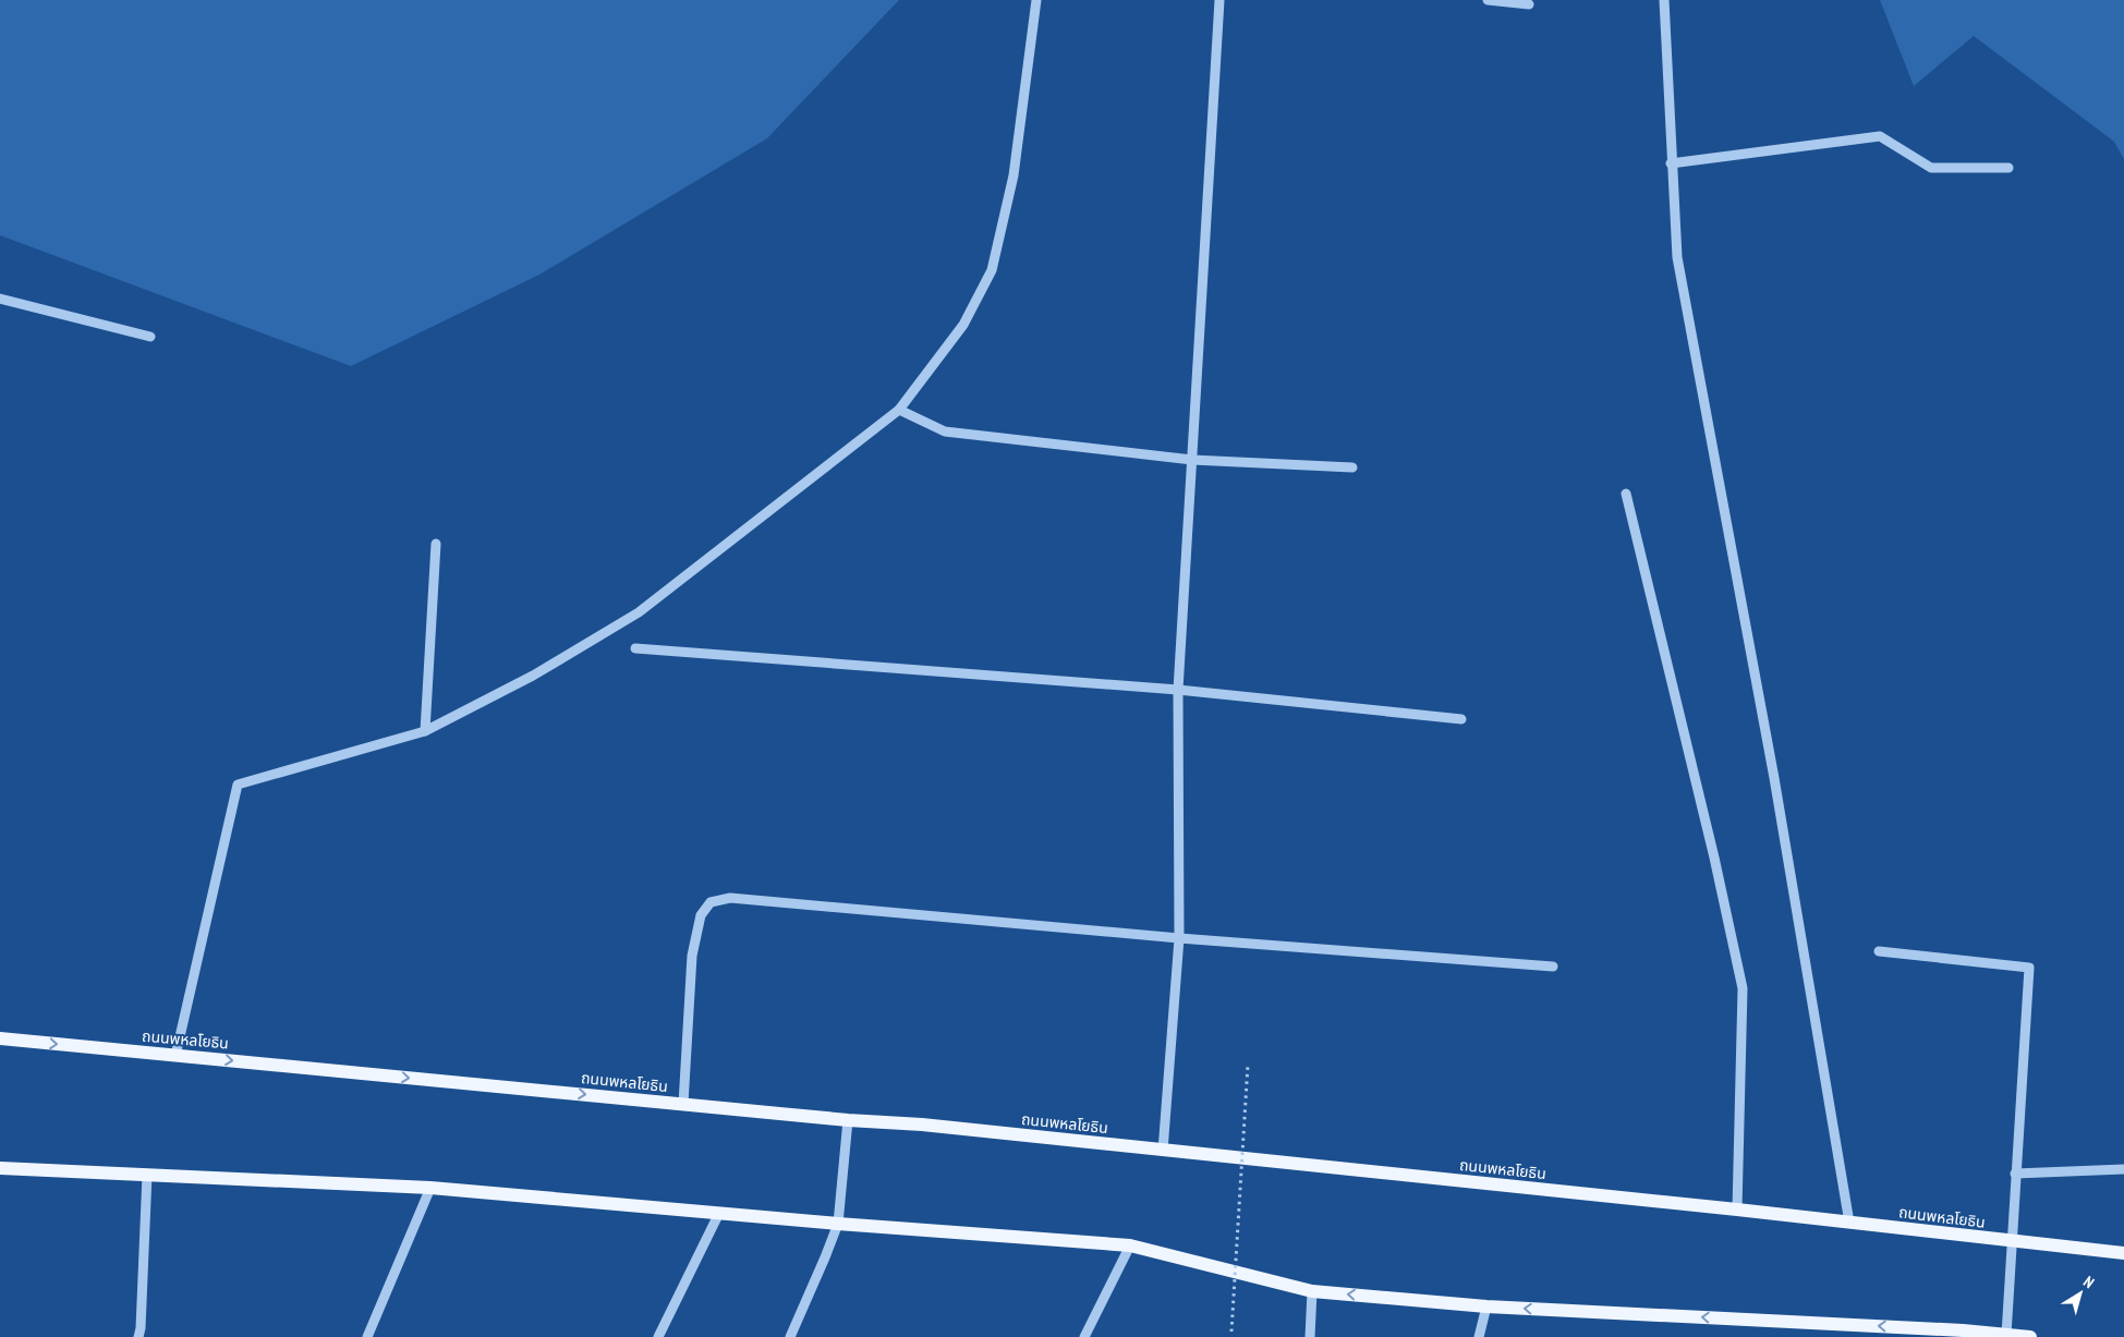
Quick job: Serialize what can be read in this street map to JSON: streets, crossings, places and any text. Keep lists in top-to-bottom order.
{
  "streets": {
    "main road": ["ถนนพหลโยธิน"]
  },
  "north": "top right"
}
